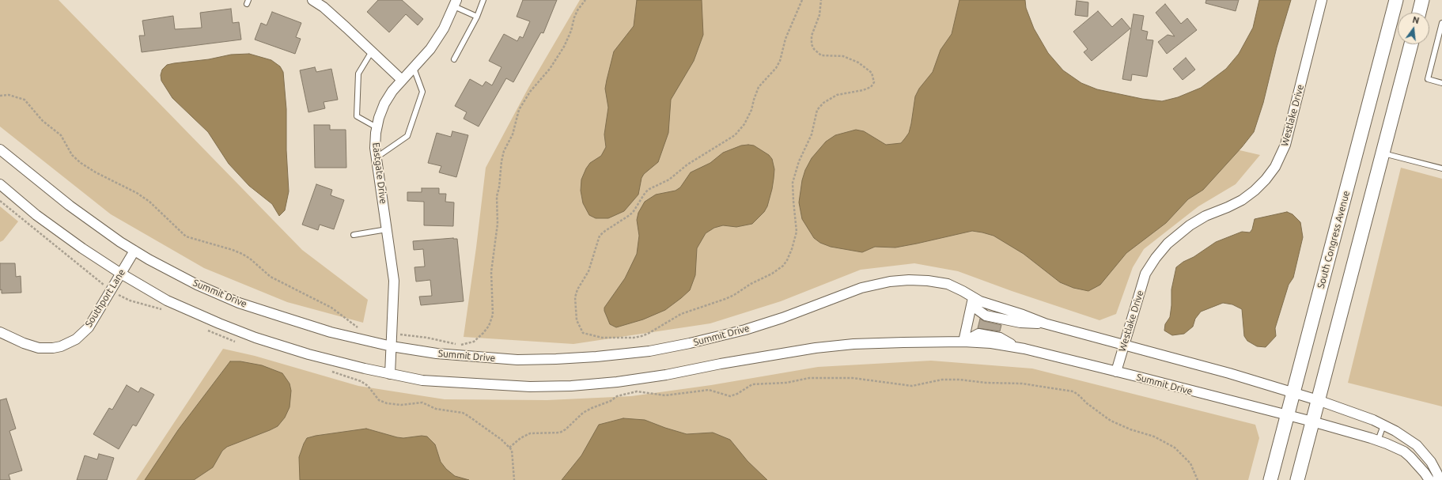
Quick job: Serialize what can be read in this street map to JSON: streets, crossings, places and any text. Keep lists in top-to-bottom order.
{
  "streets": {
    "main road": ["South Congress Avenue"],
    "street": [
      "Westlake Drive",
      "Eastgate Drive",
      "Summit Drive",
      "Southport Lane"
    ]
  },
  "crossings": [
    ["Westlake Drive", "Summit Drive"],
    ["Eastgate Drive", "Summit Drive"],
    ["South Congress Avenue", "Summit Drive"],
    ["Summit Drive", "Southport Lane"]
  ],
  "north": "top"
}
